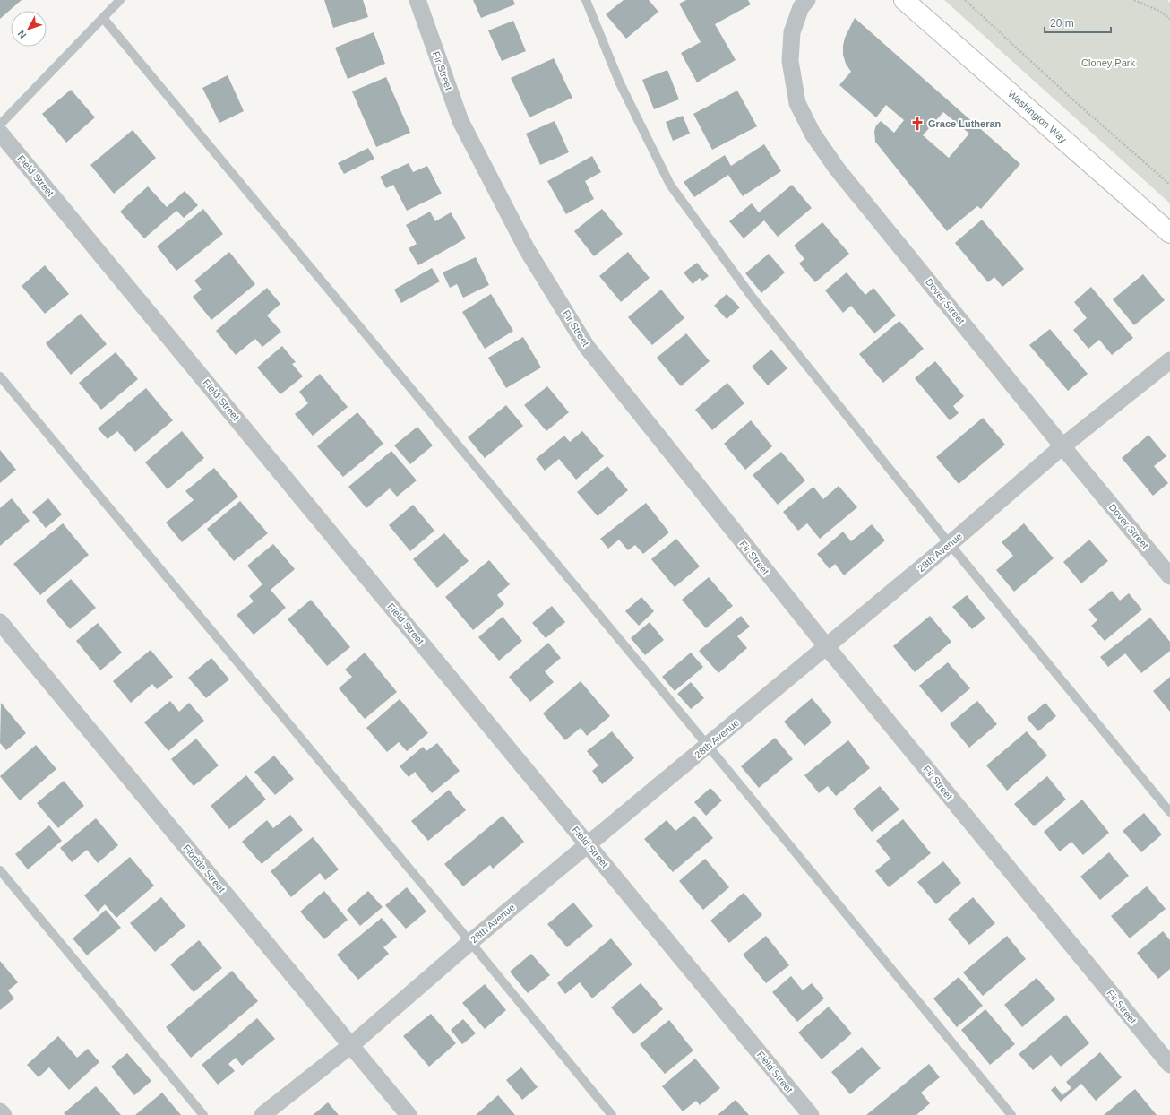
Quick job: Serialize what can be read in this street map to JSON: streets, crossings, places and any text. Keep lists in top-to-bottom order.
{
  "streets": {
    "main road": ["Washington Way"],
    "street": [
      "Fir Street",
      "Field Street",
      "Dover Street",
      "28th Avenue",
      "Florida Street"
    ]
  },
  "crossings": [
    ["Fir Street", "28th Avenue"],
    ["Field Street", "28th Avenue"],
    ["Dover Street", "28th Avenue"],
    ["28th Avenue", "Florida Street"]
  ],
  "parks": ["Cloney Park"],
  "places": {
    "church": ["Grace Lutheran"]
  },
  "scale_bar": "20 m",
  "north": "bottom left"
}
